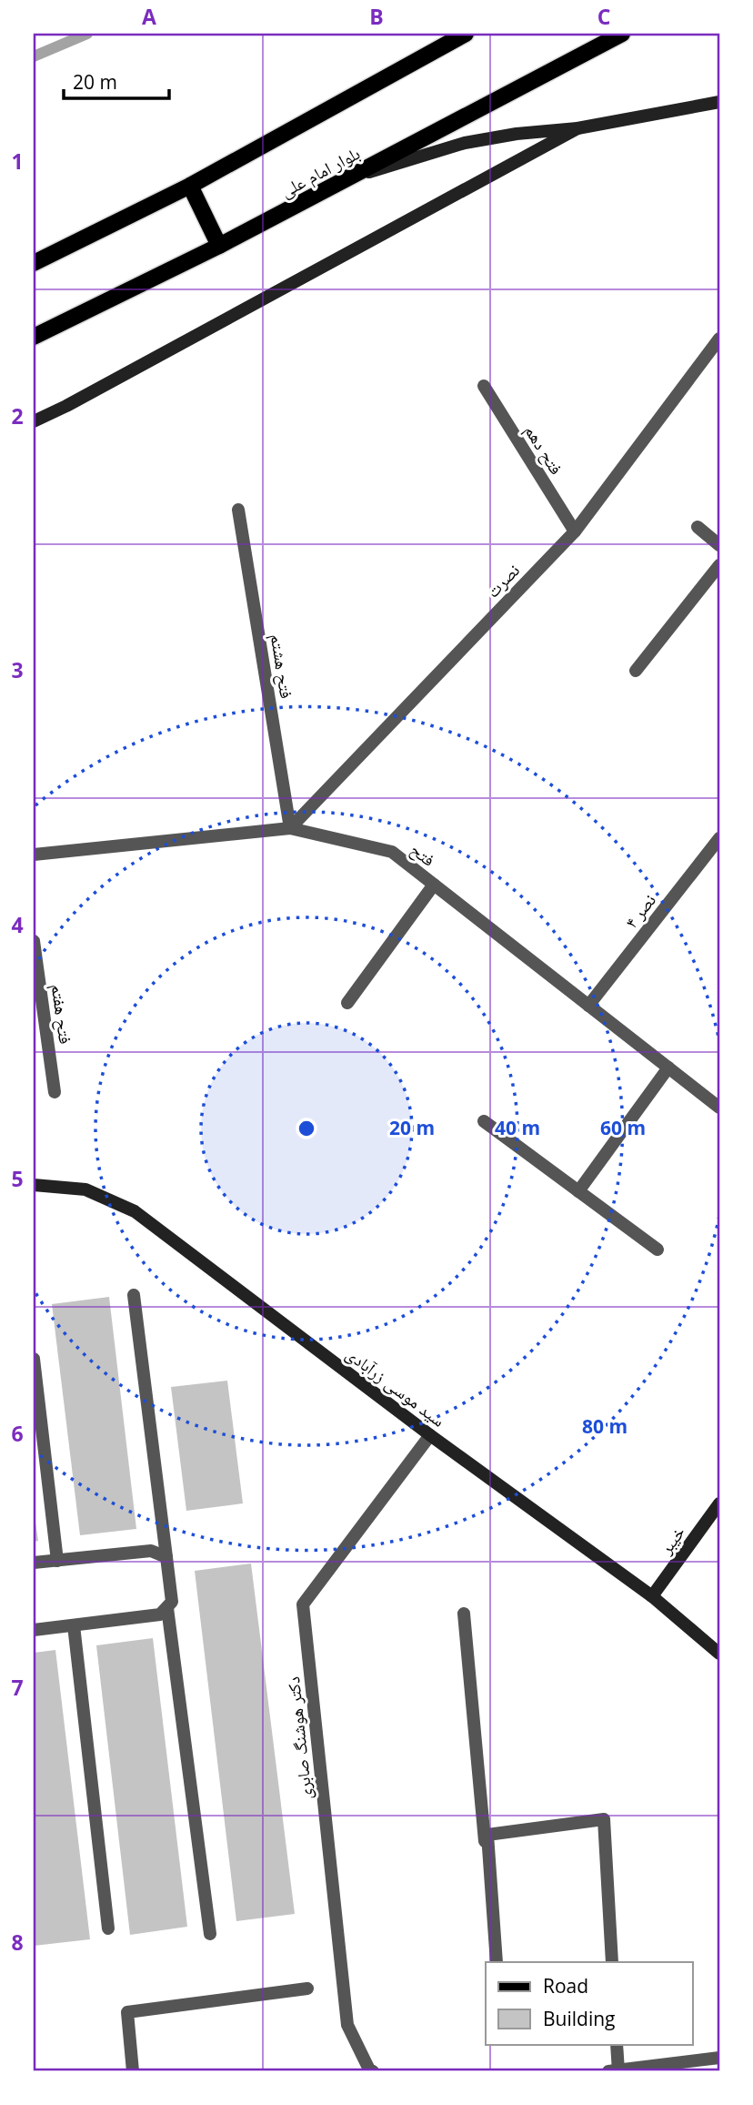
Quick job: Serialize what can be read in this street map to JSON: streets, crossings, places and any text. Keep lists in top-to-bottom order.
{
  "streets": {
    "main road": ["بلوار امام علی", "سید موسی زرآبادی", "خیبر"],
    "street": [
      "فتح دهم",
      "نصرت",
      "فتح هشتم",
      "فتح",
      "نصر ۴",
      "فتح هفتم",
      "دکتر هوشنگ صابری"
    ]
  },
  "crossings": [
    ["فتح دهم", "نصرت"],
    ["نصرت", "فتح هشتم"],
    ["نصرت", "فتح"],
    ["فتح هشتم", "فتح"],
    ["فتح", "نصر ۴"],
    ["سید موسی زرآبادی", "خیبر"],
    ["سید موسی زرآبادی", "دکتر هوشنگ صابری"]
  ],
  "legend": ["Road", "Building"],
  "scale_bar": "20 m",
  "grid": {
    "columns": ["A", "B", "C"],
    "rows": [
      "1",
      "2",
      "3",
      "4",
      "5",
      "6",
      "7",
      "8"
    ]
  },
  "rings": [
    "20 m",
    "40 m",
    "60 m",
    "80 m"
  ]
}
